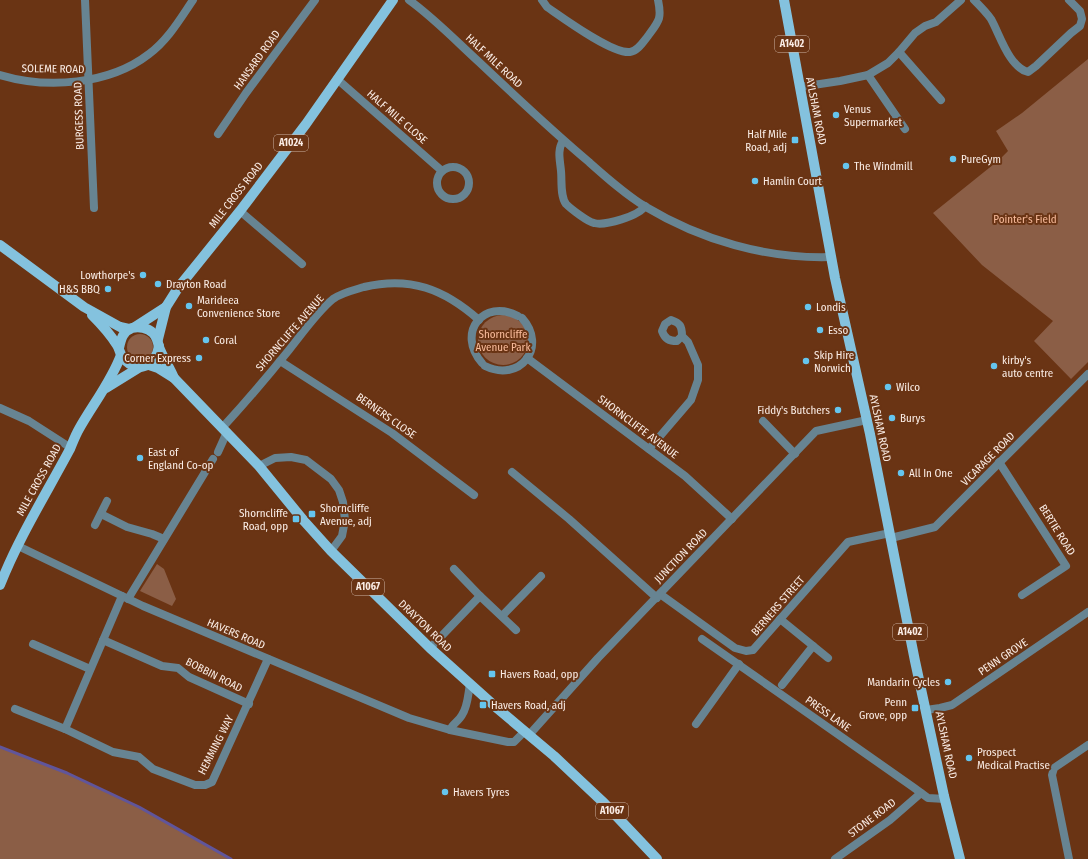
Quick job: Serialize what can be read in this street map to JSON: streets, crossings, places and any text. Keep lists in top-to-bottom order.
{
  "streets": {
    "main road": [
      "A1402",
      "AYLSHAM ROAD",
      "A1024",
      "MILE CROSS ROAD",
      "A1067",
      "DRAYTON ROAD"
    ],
    "street": [
      "HANSARD ROAD",
      "HALF MILE ROAD",
      "SOLEME ROAD",
      "BURGESS ROAD",
      "HALF MILE CLOSE",
      "SHORNCLIFFE AVENUE",
      "BERNERS CLOSE",
      "VICARAGE ROAD",
      "BERTIE ROAD",
      "JUNCTION ROAD",
      "BERNERS STREET",
      "HAVERS ROAD",
      "PENN GROVE",
      "BOBBIN ROAD",
      "PRESS LANE",
      "HEMMING WAY",
      "STONE ROAD"
    ]
  },
  "crossings": [
    ["HALF MILE ROAD", "AYLSHAM ROAD"],
    ["SOLEME ROAD", "BURGESS ROAD"],
    ["AYLSHAM ROAD", "VICARAGE ROAD"],
    ["AYLSHAM ROAD", "JUNCTION ROAD"],
    ["AYLSHAM ROAD", "BERNERS STREET"],
    ["AYLSHAM ROAD", "PENN GROVE"],
    ["AYLSHAM ROAD", "PRESS LANE"],
    ["HALF MILE CLOSE", "MILE CROSS ROAD"],
    ["MILE CROSS ROAD", "DRAYTON ROAD"],
    ["MILE CROSS ROAD", "HAVERS ROAD"],
    ["SHORNCLIFFE AVENUE", "BERNERS CLOSE"],
    ["SHORNCLIFFE AVENUE", "JUNCTION ROAD"],
    ["SHORNCLIFFE AVENUE", "DRAYTON ROAD"],
    ["VICARAGE ROAD", "BERTIE ROAD"],
    ["VICARAGE ROAD", "BERNERS STREET"],
    ["JUNCTION ROAD", "BERNERS STREET"],
    ["JUNCTION ROAD", "DRAYTON ROAD"],
    ["JUNCTION ROAD", "HAVERS ROAD"],
    ["DRAYTON ROAD", "HAVERS ROAD"],
    ["HAVERS ROAD", "HEMMING WAY"],
    ["BOBBIN ROAD", "HEMMING WAY"],
    ["PRESS LANE", "STONE ROAD"]
  ],
  "parks": ["Pointer's Field", "Shorncliffe Avenue Park"],
  "places": {
    "other": [
      "Venus Supermarket",
      "PureGym",
      "The Windmill",
      "Hamlin Court",
      "Lowthorpe's",
      "Drayton Road",
      "H&S BBQ",
      "Marideea Convenience Store",
      "Londis",
      "Esso",
      "Coral",
      "Corner Express",
      "Skip Hire Norwich",
      "kirby's auto centre",
      "Wilco",
      "Fiddy's Butchers",
      "Burys",
      "East of England Co-op",
      "All In One",
      "Mandarin Cycles",
      "Prospect Medical Practise",
      "Havers Tyres"
    ],
    "transit": [
      "Half Mile Road, adj",
      "Shorncliffe Avenue, adj",
      "Shorncliffe Road, opp",
      "Havers Road, opp",
      "Havers Road, adj",
      "Penn Grove, opp"
    ]
  }
}
